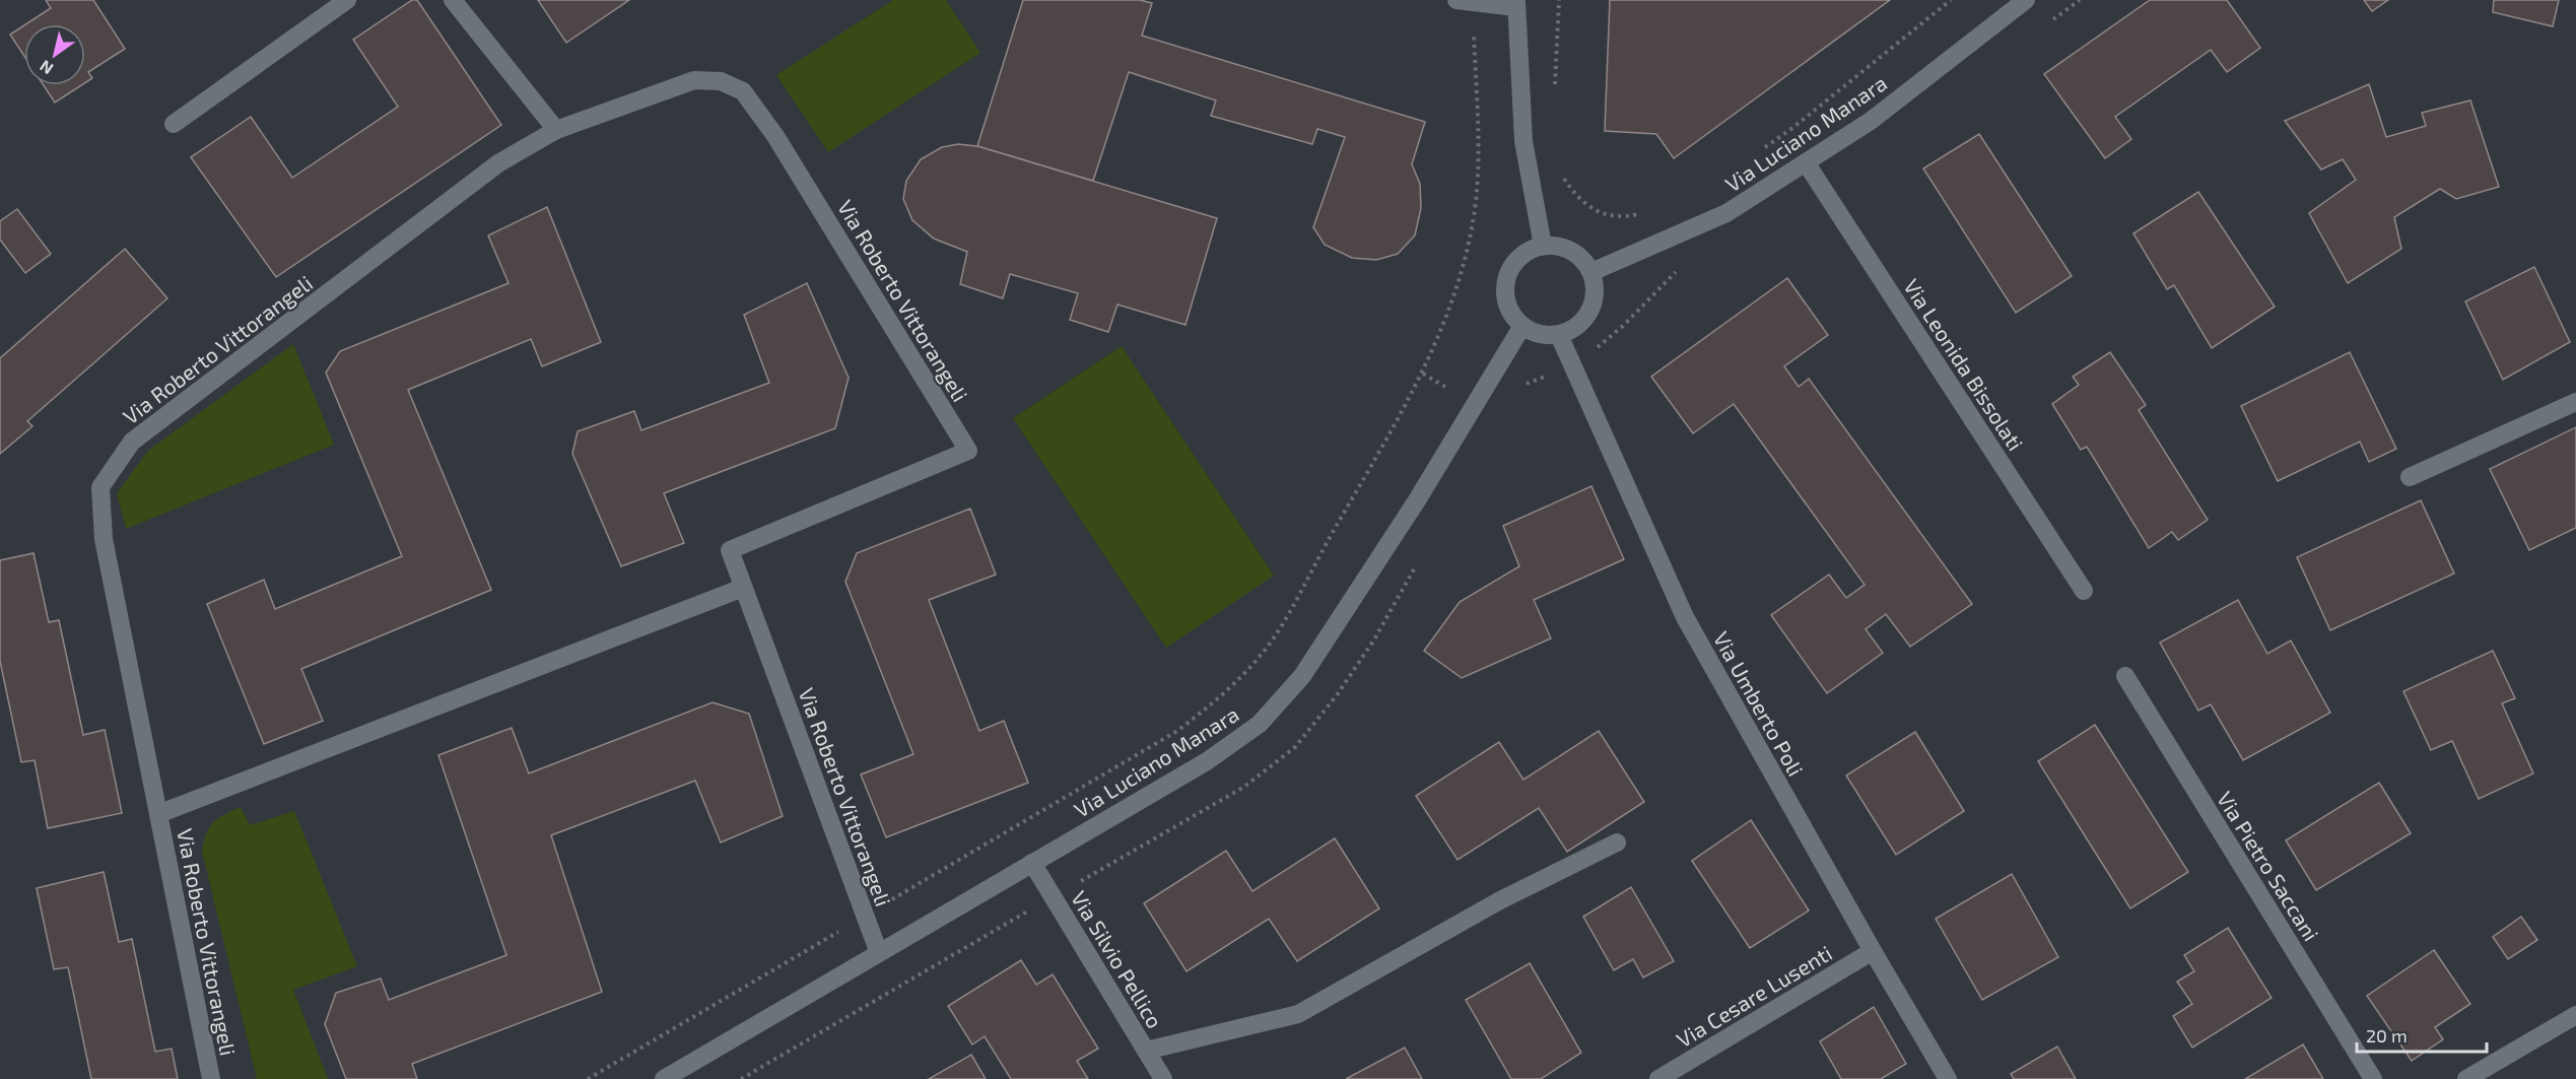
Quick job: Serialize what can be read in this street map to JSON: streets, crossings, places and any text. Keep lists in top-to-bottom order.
{
  "streets": {
    "street": [
      "Via Luciano Manara",
      "Via Roberto Vittorangeli",
      "Via Leonida Bissolati",
      "Via Umberto Poli",
      "Via Pietro Saccani",
      "Via Silvio Pellico",
      "Via Cesare Lusenti"
    ]
  },
  "crossings": [
    ["Via Luciano Manara", "Via Roberto Vittorangeli"],
    ["Via Luciano Manara", "Via Leonida Bissolati"],
    ["Via Luciano Manara", "Via Umberto Poli"],
    ["Via Luciano Manara", "Via Silvio Pellico"],
    ["Via Umberto Poli", "Via Cesare Lusenti"]
  ],
  "scale_bar": "20 m",
  "north": "bottom left"
}
